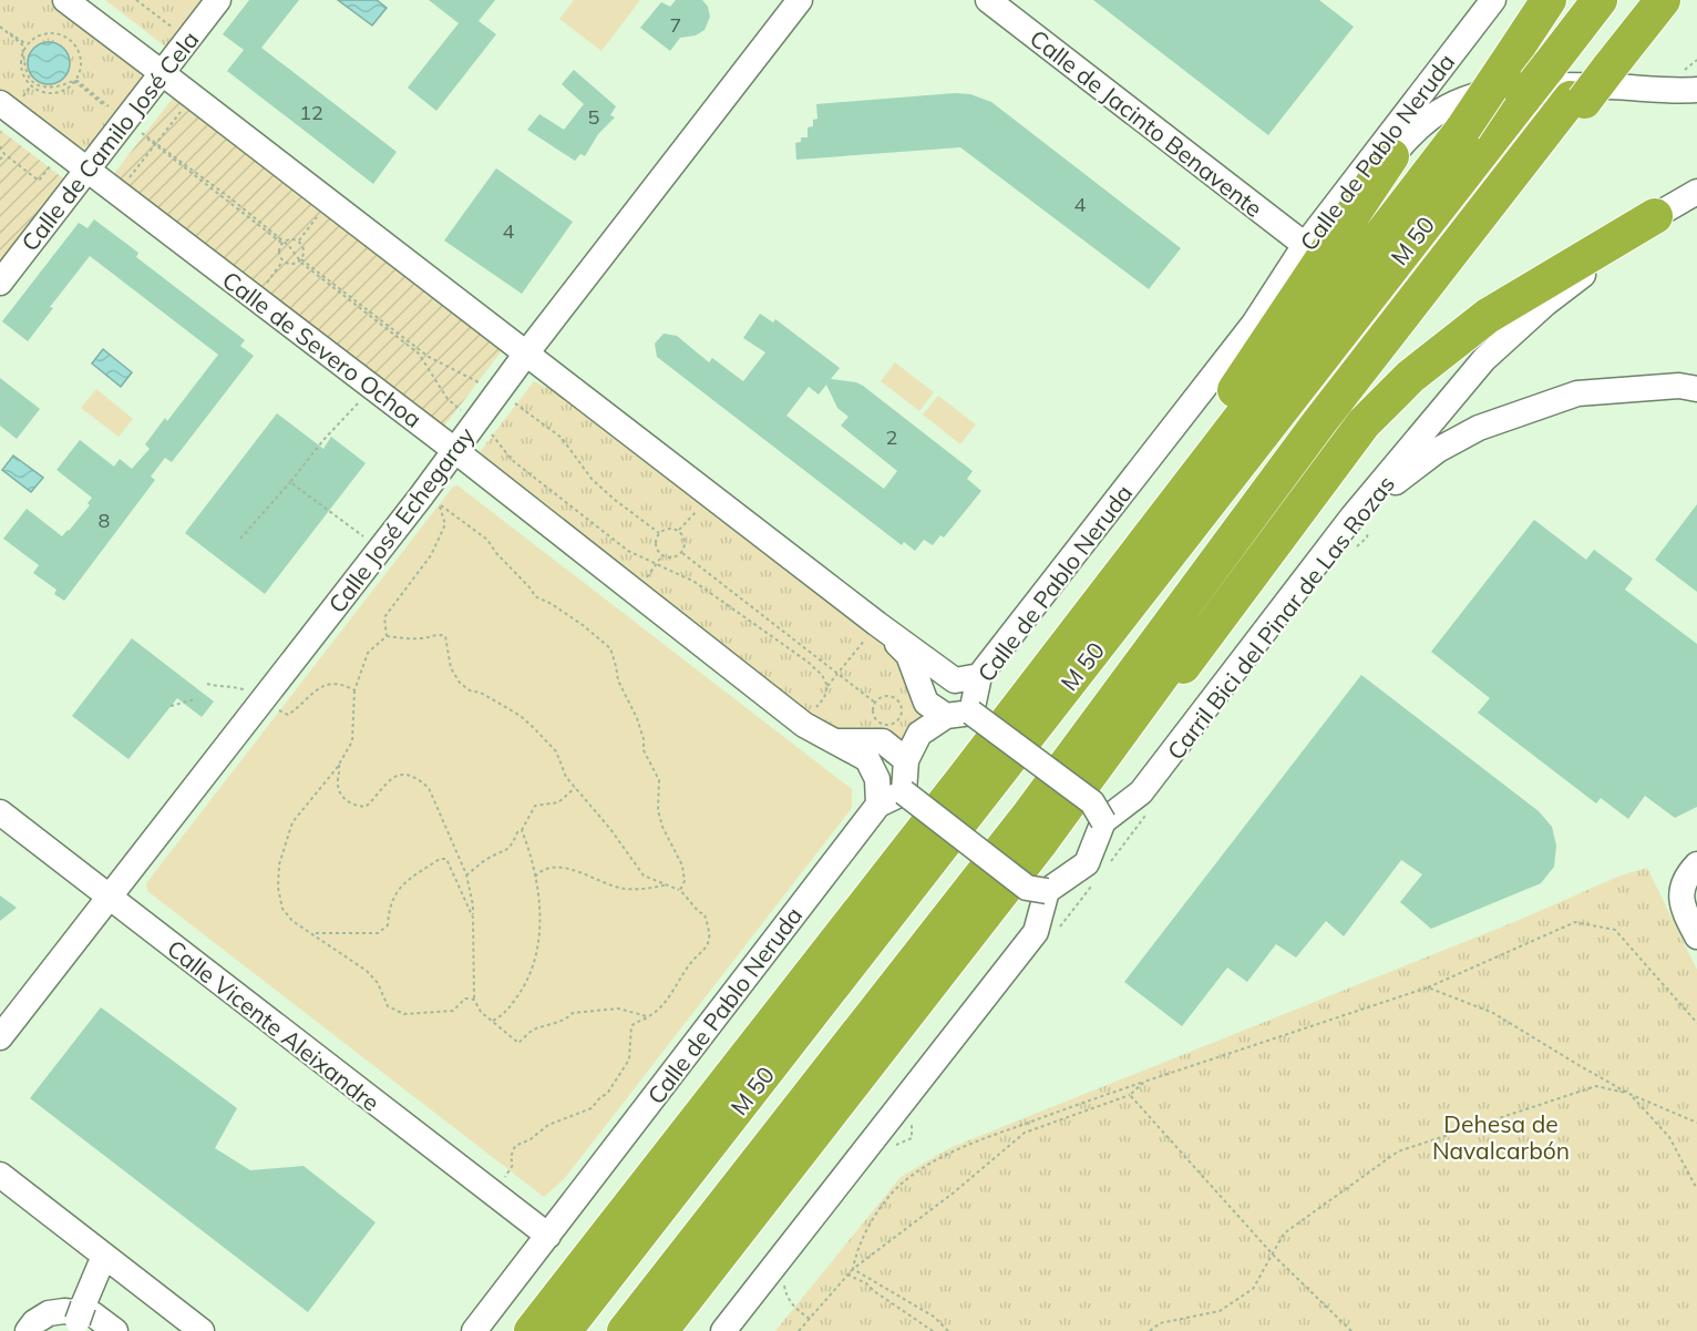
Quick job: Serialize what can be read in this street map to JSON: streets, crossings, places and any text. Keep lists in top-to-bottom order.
{
  "streets": {
    "highway": ["M 50"],
    "street": [
      "Calle de Jacinto Benavente",
      "Calle de Camilo José Cela",
      "Calle de Pablo Neruda",
      "Calle de Severo Ochoa",
      "Calle José Echegaray",
      "Calle Vicente Aleixandre"
    ],
    "path": ["Carril Bici del Pinar de Las Rozas"]
  },
  "crossings": [
    ["Calle de Jacinto Benavente", "Calle de Pablo Neruda"],
    ["Calle de Camilo José Cela", "Calle de Severo Ochoa"],
    ["Calle de Pablo Neruda", "Calle de Severo Ochoa"],
    ["Calle de Pablo Neruda", "Calle Vicente Aleixandre"],
    ["Calle de Severo Ochoa", "Calle José Echegaray"],
    ["Calle José Echegaray", "Calle Vicente Aleixandre"]
  ],
  "parks": ["Dehesa de Navalcarbón"],
  "house_numbers": [
    "7",
    "12",
    "5",
    "4",
    "4",
    "2",
    "8"
  ]
}
